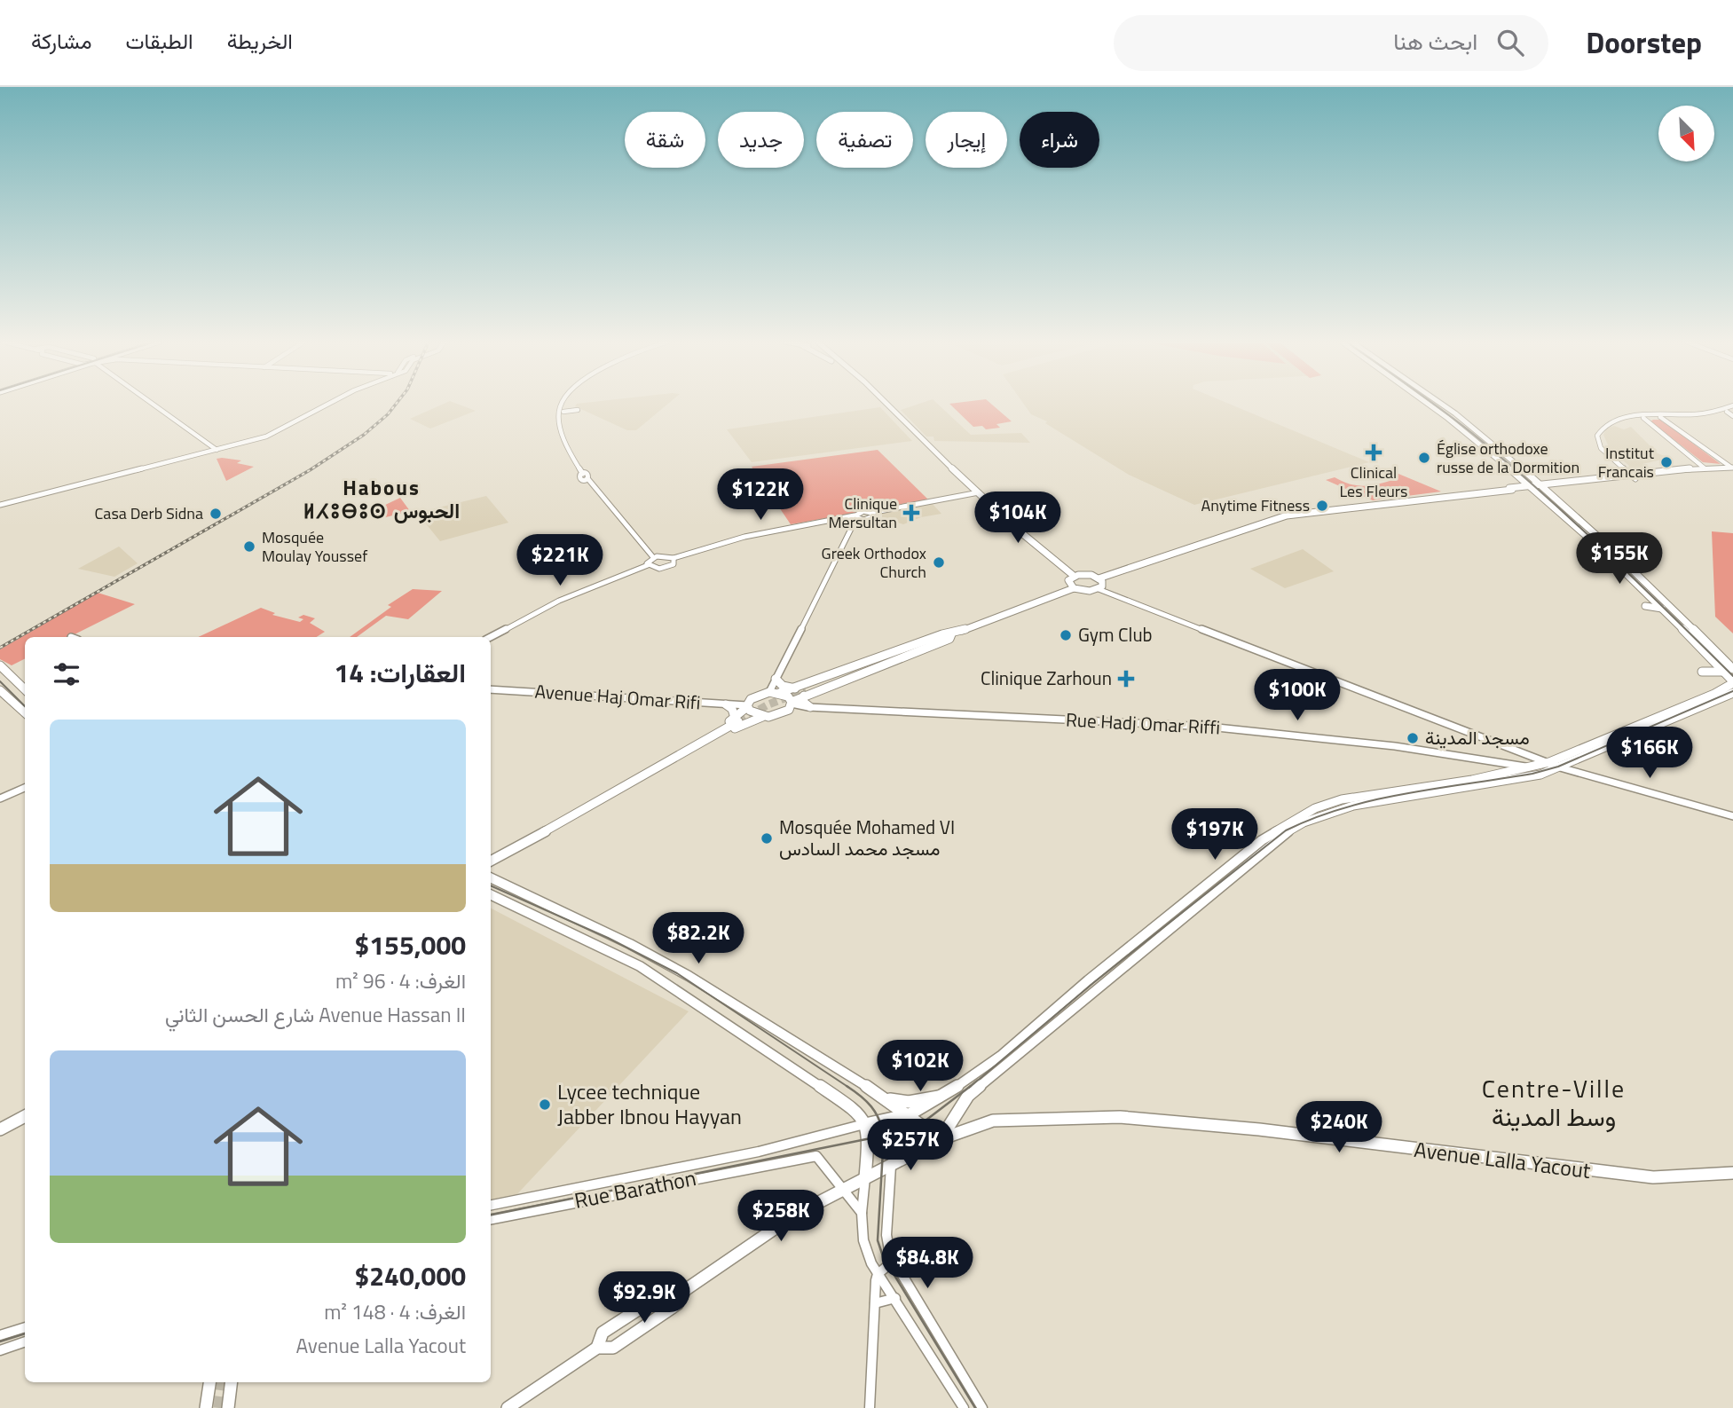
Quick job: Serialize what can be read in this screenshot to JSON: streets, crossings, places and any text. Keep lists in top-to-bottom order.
{
  "streets": {
    "main road": ["Avenue Lalla Yacout"],
    "street": ["Avenue Haj Omar Rifi", "Rue Hadj Omar Riffi", "Rue Barathon"]
  },
  "crossings": [
    ["Avenue Lalla Yacout", "Rue Barathon"]
  ],
  "districts": ["Habous ⵍⵃⵓⴱⵓⵙ الحبوس", "Centre-Ville وسط المدينة"],
  "places": {
    "health": ["Clinical Les Fleurs", "Clinique Mersultan", "Clinique Zarhoun"],
    "other": [
      "Église orthodoxe russe de la Dormition",
      "Institut Francais",
      "Anytime Fitness",
      "Casa Derb Sidna",
      "Mosquée Moulay Youssef",
      "Greek Orthodox Church",
      "Gym Club",
      "مسجد المدينة",
      "Mosquée Mohamed VI مسجد محمد السادس",
      "Lycee technique Jabber Ibnou Hayyan"
    ]
  },
  "north": "bottom right",
  "page": {
    "header": "Doorstep",
    "search": "ابحث هنا",
    "nav": ["الخريطة", "الطبقات", "مشاركة"],
    "chip": [
      "شراء",
      "إيجار",
      "تصفية",
      "جديد",
      "شقة"
    ],
    "price": [
      "$122K",
      "$104K",
      "$155K",
      "$221K",
      "$100K",
      "$166K",
      "$197K",
      "$82.2K",
      "$102K",
      "$240K",
      "$257K",
      "$258K",
      "$84.8K",
      "$92.9K"
    ],
    "heading": "العقارات: 14",
    "list": [
      {
        "name": "$155,000",
        "note": "الغرف: 4 · 96 m² · Avenue Hassan II شارع الحسن الثاني"
      },
      {
        "name": "$240,000",
        "note": "الغرف: 4 · 148 m² · Avenue Lalla Yacout"
      }
    ]
  }
}
